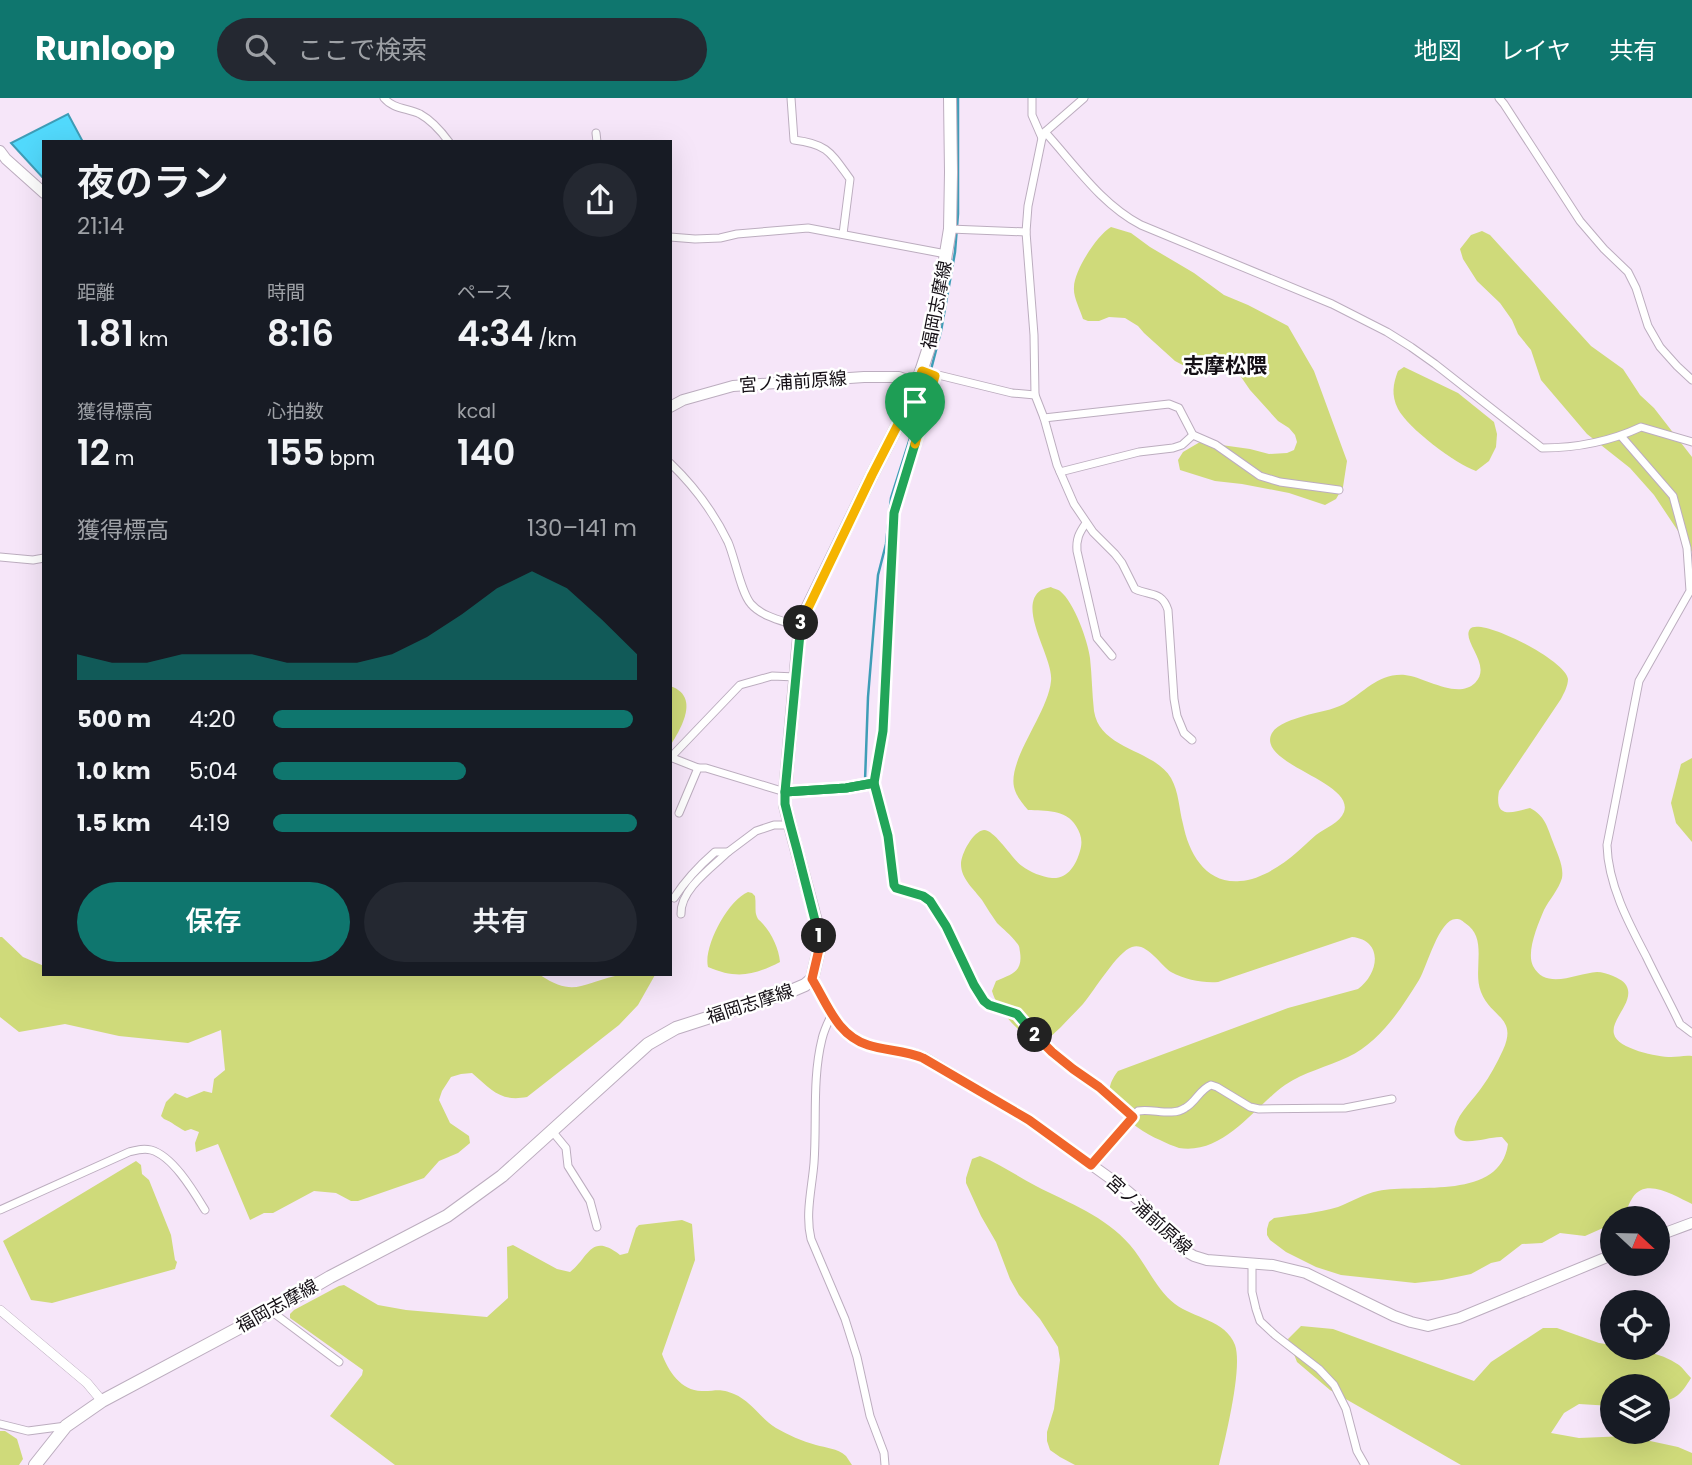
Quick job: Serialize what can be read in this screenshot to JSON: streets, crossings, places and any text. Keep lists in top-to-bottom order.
{
  "streets": {
    "main road": ["福岡志摩線", "宮ノ浦前原線"]
  },
  "crossings": [
    ["福岡志摩線", "宮ノ浦前原線"]
  ],
  "districts": ["志摩松隈"],
  "north": "right",
  "page": {
    "header": "Runloop",
    "search": "ここで検索",
    "nav": ["地図", "レイヤ", "共有"],
    "heading": ["夜のラン", "21:14"],
    "stats": [
      ["距離", "1.81 km"],
      ["時間", "8:16"],
      ["ペース", "4:34 /km"],
      ["獲得標高", "12 m"],
      ["心拍数", "155 bpm"],
      ["kcal", "140"]
    ],
    "chart": ["獲得標高", "130–141 m"],
    "pins": ["3", "1", "2"],
    "list": [
      {
        "name": "500 m",
        "note": "4:20"
      },
      {
        "name": "1.0 km",
        "note": "5:04"
      },
      {
        "name": "1.5 km",
        "note": "4:19"
      }
    ],
    "buttons": ["保存", "共有"]
  }
}
